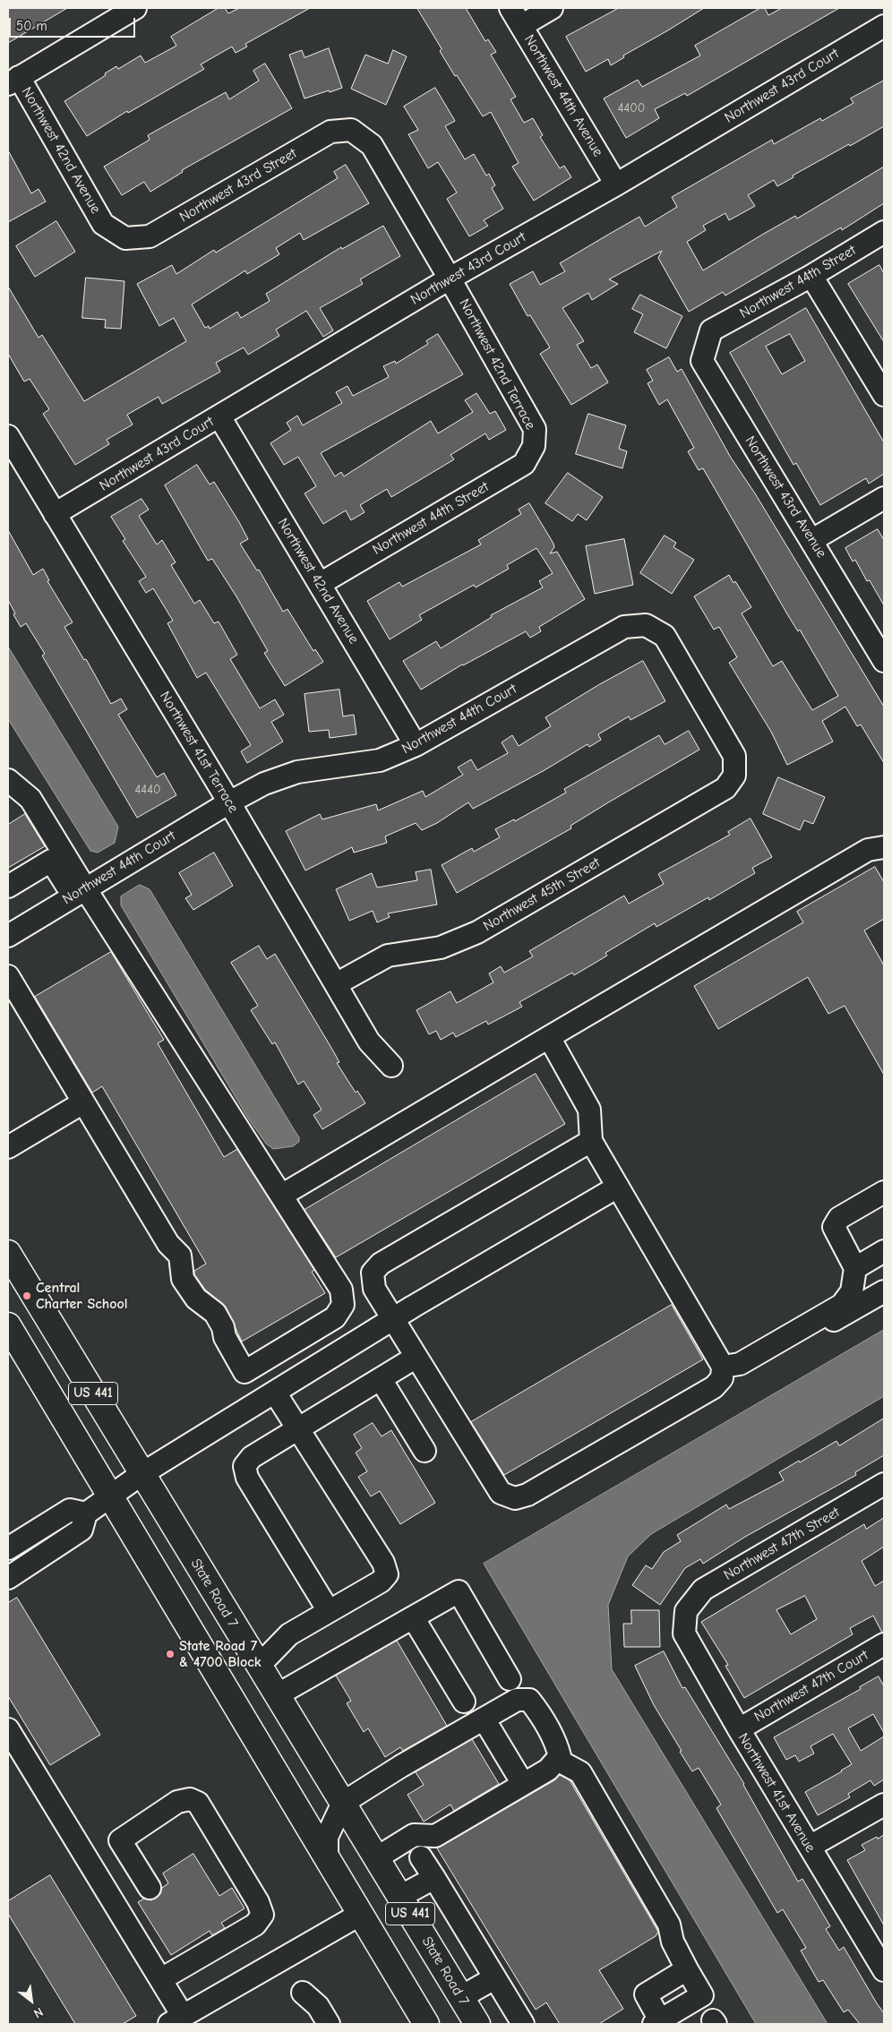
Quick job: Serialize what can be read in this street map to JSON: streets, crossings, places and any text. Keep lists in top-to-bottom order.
{
  "streets": {
    "main road": ["US 441", "State Road 7"],
    "street": [
      "Northwest 43rd Court",
      "Northwest 44th Avenue",
      "Northwest 42nd Avenue",
      "Northwest 43rd Street",
      "Northwest 44th Street",
      "Northwest 42nd Terrace",
      "Northwest 43rd Avenue",
      "Northwest 44th Court",
      "Northwest 41st Terrace",
      "Northwest 45th Street",
      "Northwest 47th Street",
      "Northwest 47th Court",
      "Northwest 41st Avenue"
    ]
  },
  "crossings": [
    ["Northwest 43rd Court", "Northwest 44th Avenue"],
    ["Northwest 43rd Court", "Northwest 42nd Avenue"],
    ["Northwest 43rd Court", "Northwest 42nd Terrace"],
    ["Northwest 43rd Court", "Northwest 41st Terrace"],
    ["Northwest 42nd Avenue", "Northwest 43rd Street"],
    ["Northwest 42nd Avenue", "Northwest 44th Street"],
    ["Northwest 42nd Avenue", "Northwest 44th Court"],
    ["Northwest 43rd Street", "Northwest 42nd Terrace"],
    ["Northwest 44th Street", "Northwest 42nd Terrace"],
    ["Northwest 44th Street", "Northwest 43rd Avenue"],
    ["Northwest 44th Court", "Northwest 41st Terrace"],
    ["Northwest 44th Court", "Northwest 45th Street"],
    ["Northwest 41st Terrace", "Northwest 45th Street"],
    ["Northwest 47th Street", "Northwest 41st Avenue"],
    ["Northwest 47th Court", "Northwest 41st Avenue"]
  ],
  "places": ["Central Charter School", "State Road 7 & 4700 Block"],
  "house_numbers": ["4400", "4440"],
  "scale_bar": "50 m",
  "north": "bottom right"
}
